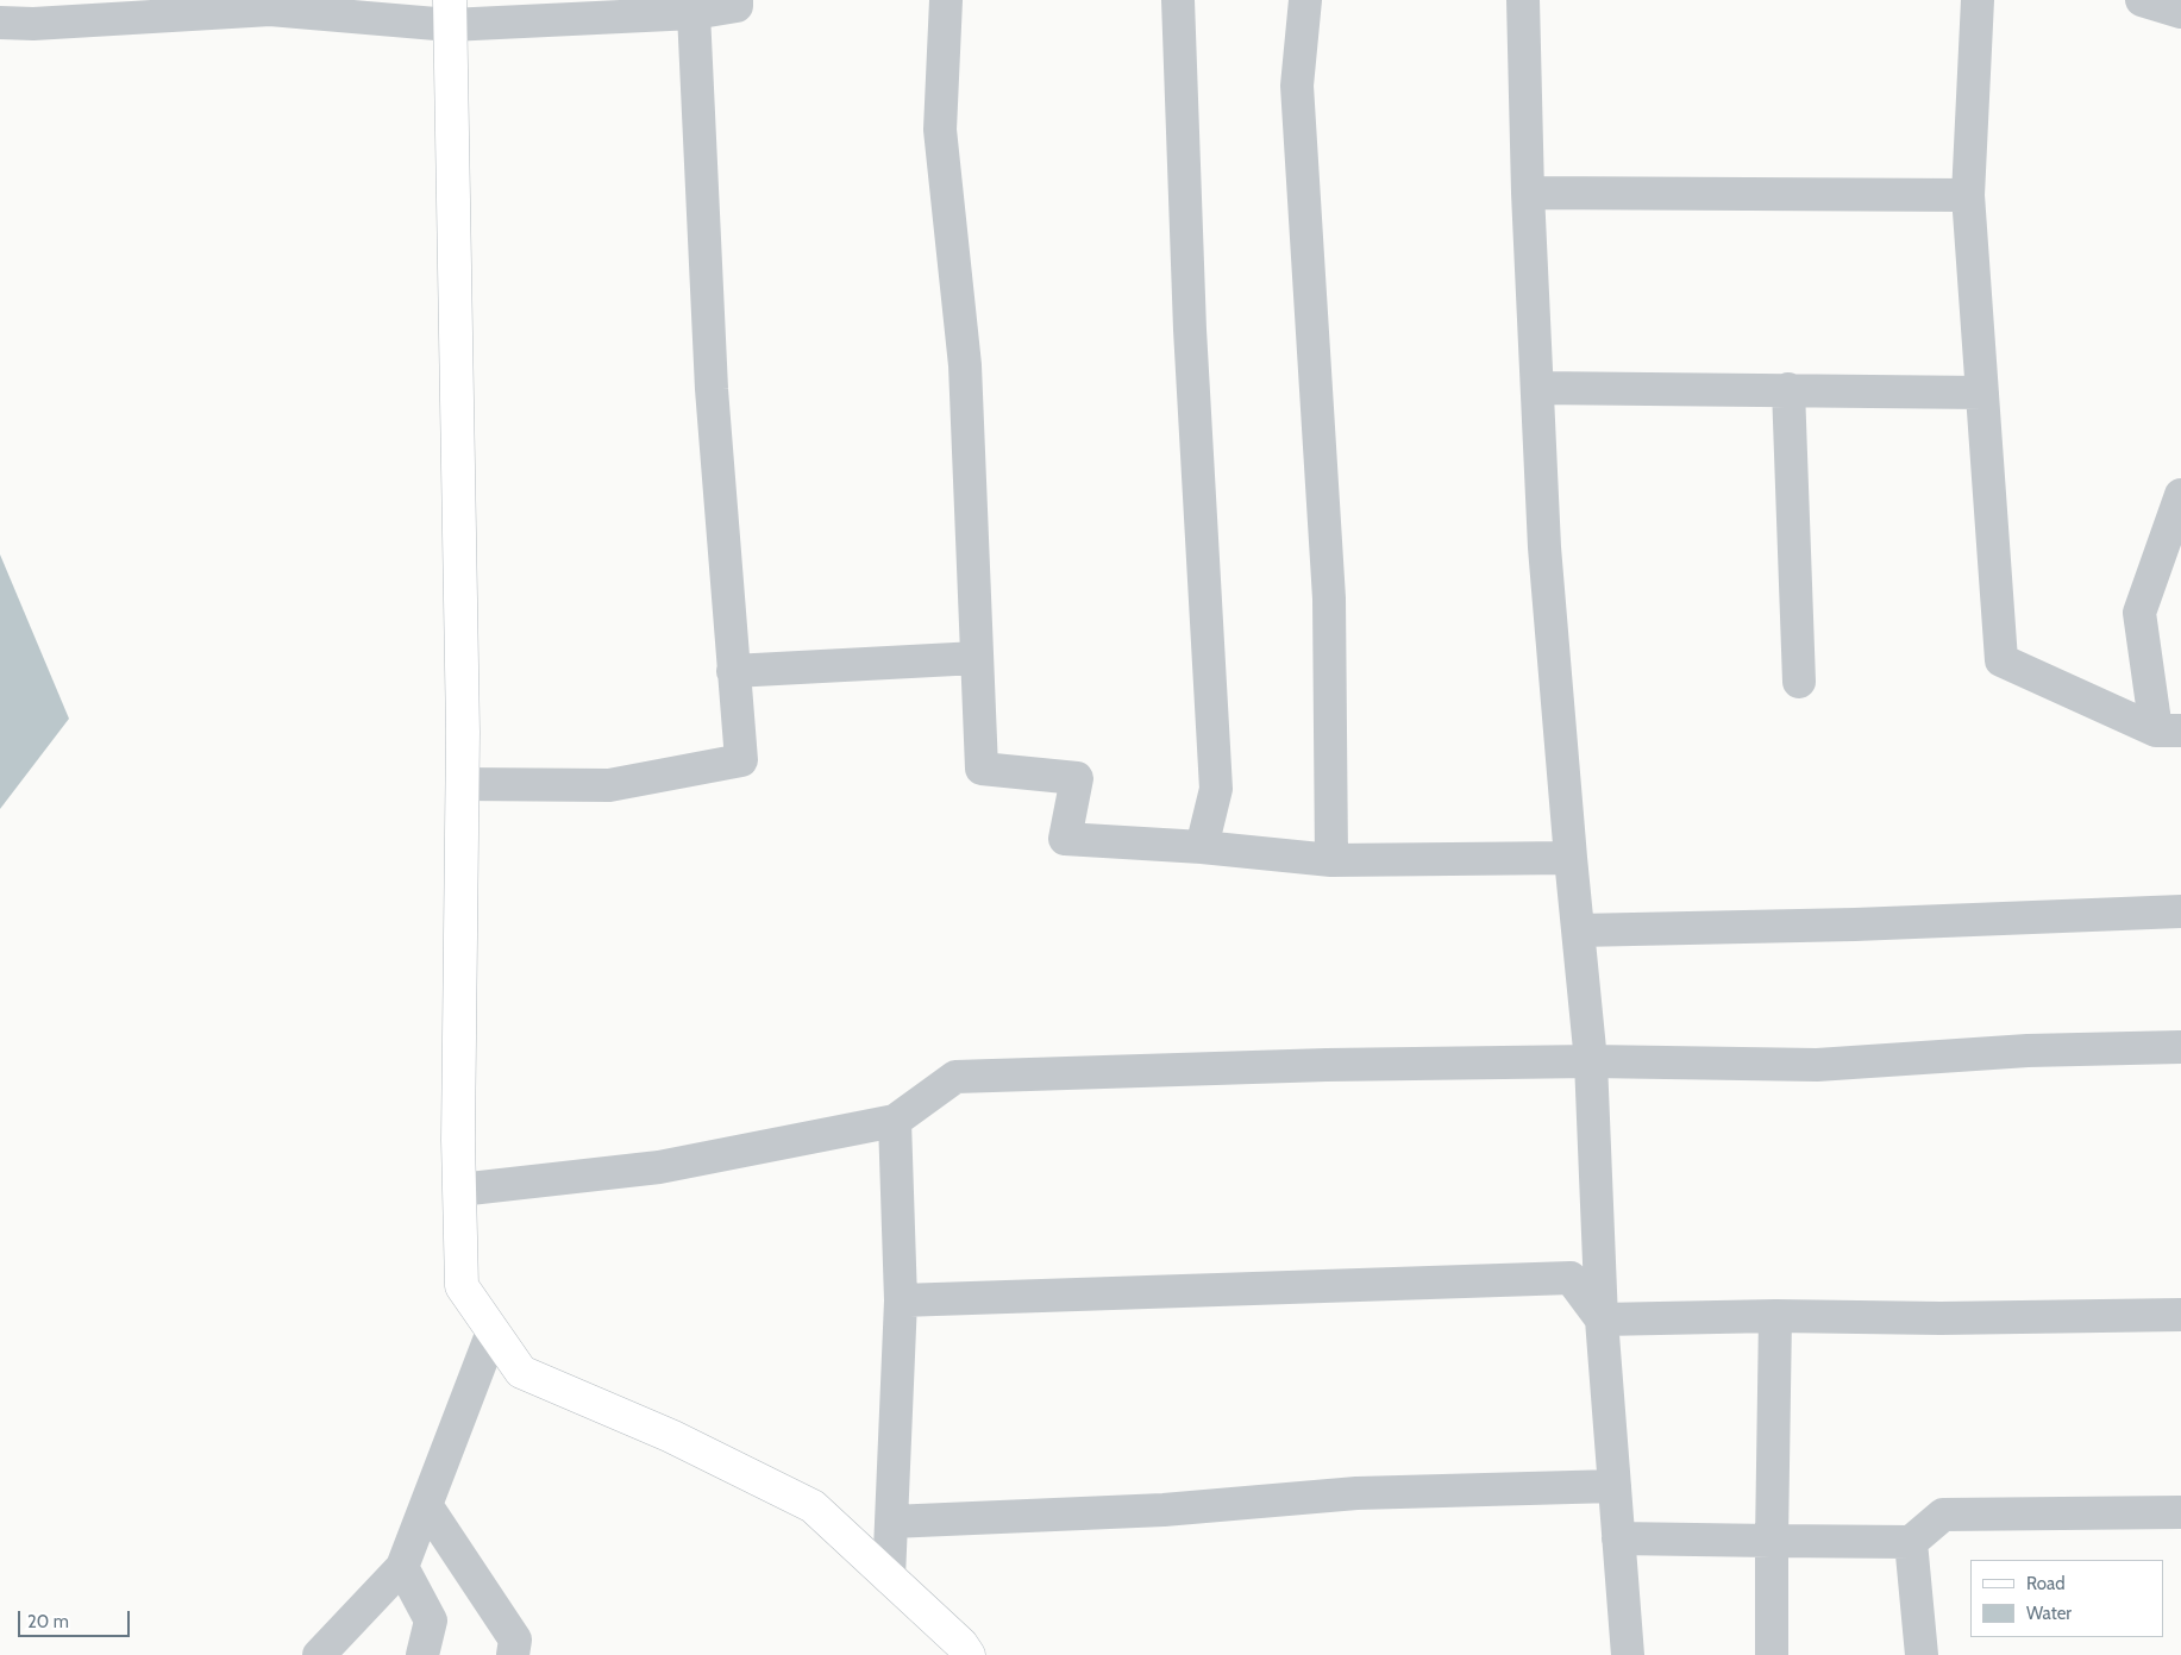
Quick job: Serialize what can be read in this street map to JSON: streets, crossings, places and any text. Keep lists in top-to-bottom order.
{
  "legend": ["Road", "Water"],
  "scale_bar": "20 m"
}
